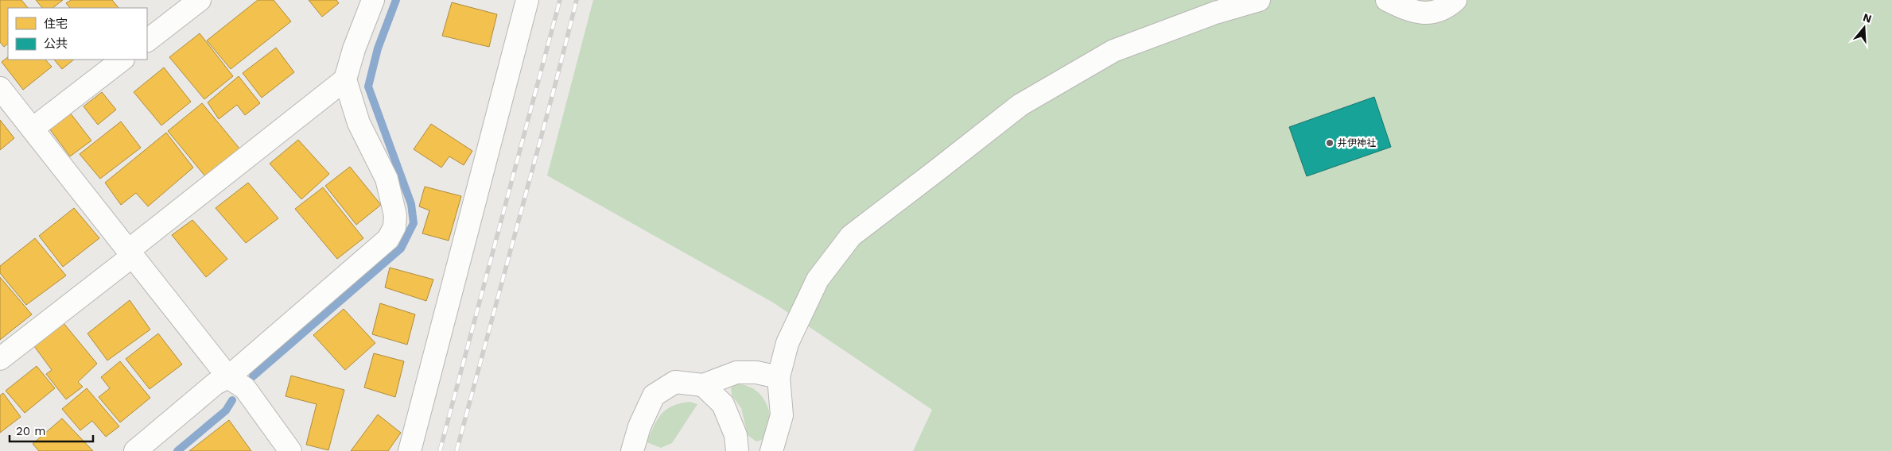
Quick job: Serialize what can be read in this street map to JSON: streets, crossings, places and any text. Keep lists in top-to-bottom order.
{
  "places": ["井伊神社"],
  "legend": ["住宅", "公共"],
  "scale_bar": "20 m",
  "north": "top"
}
